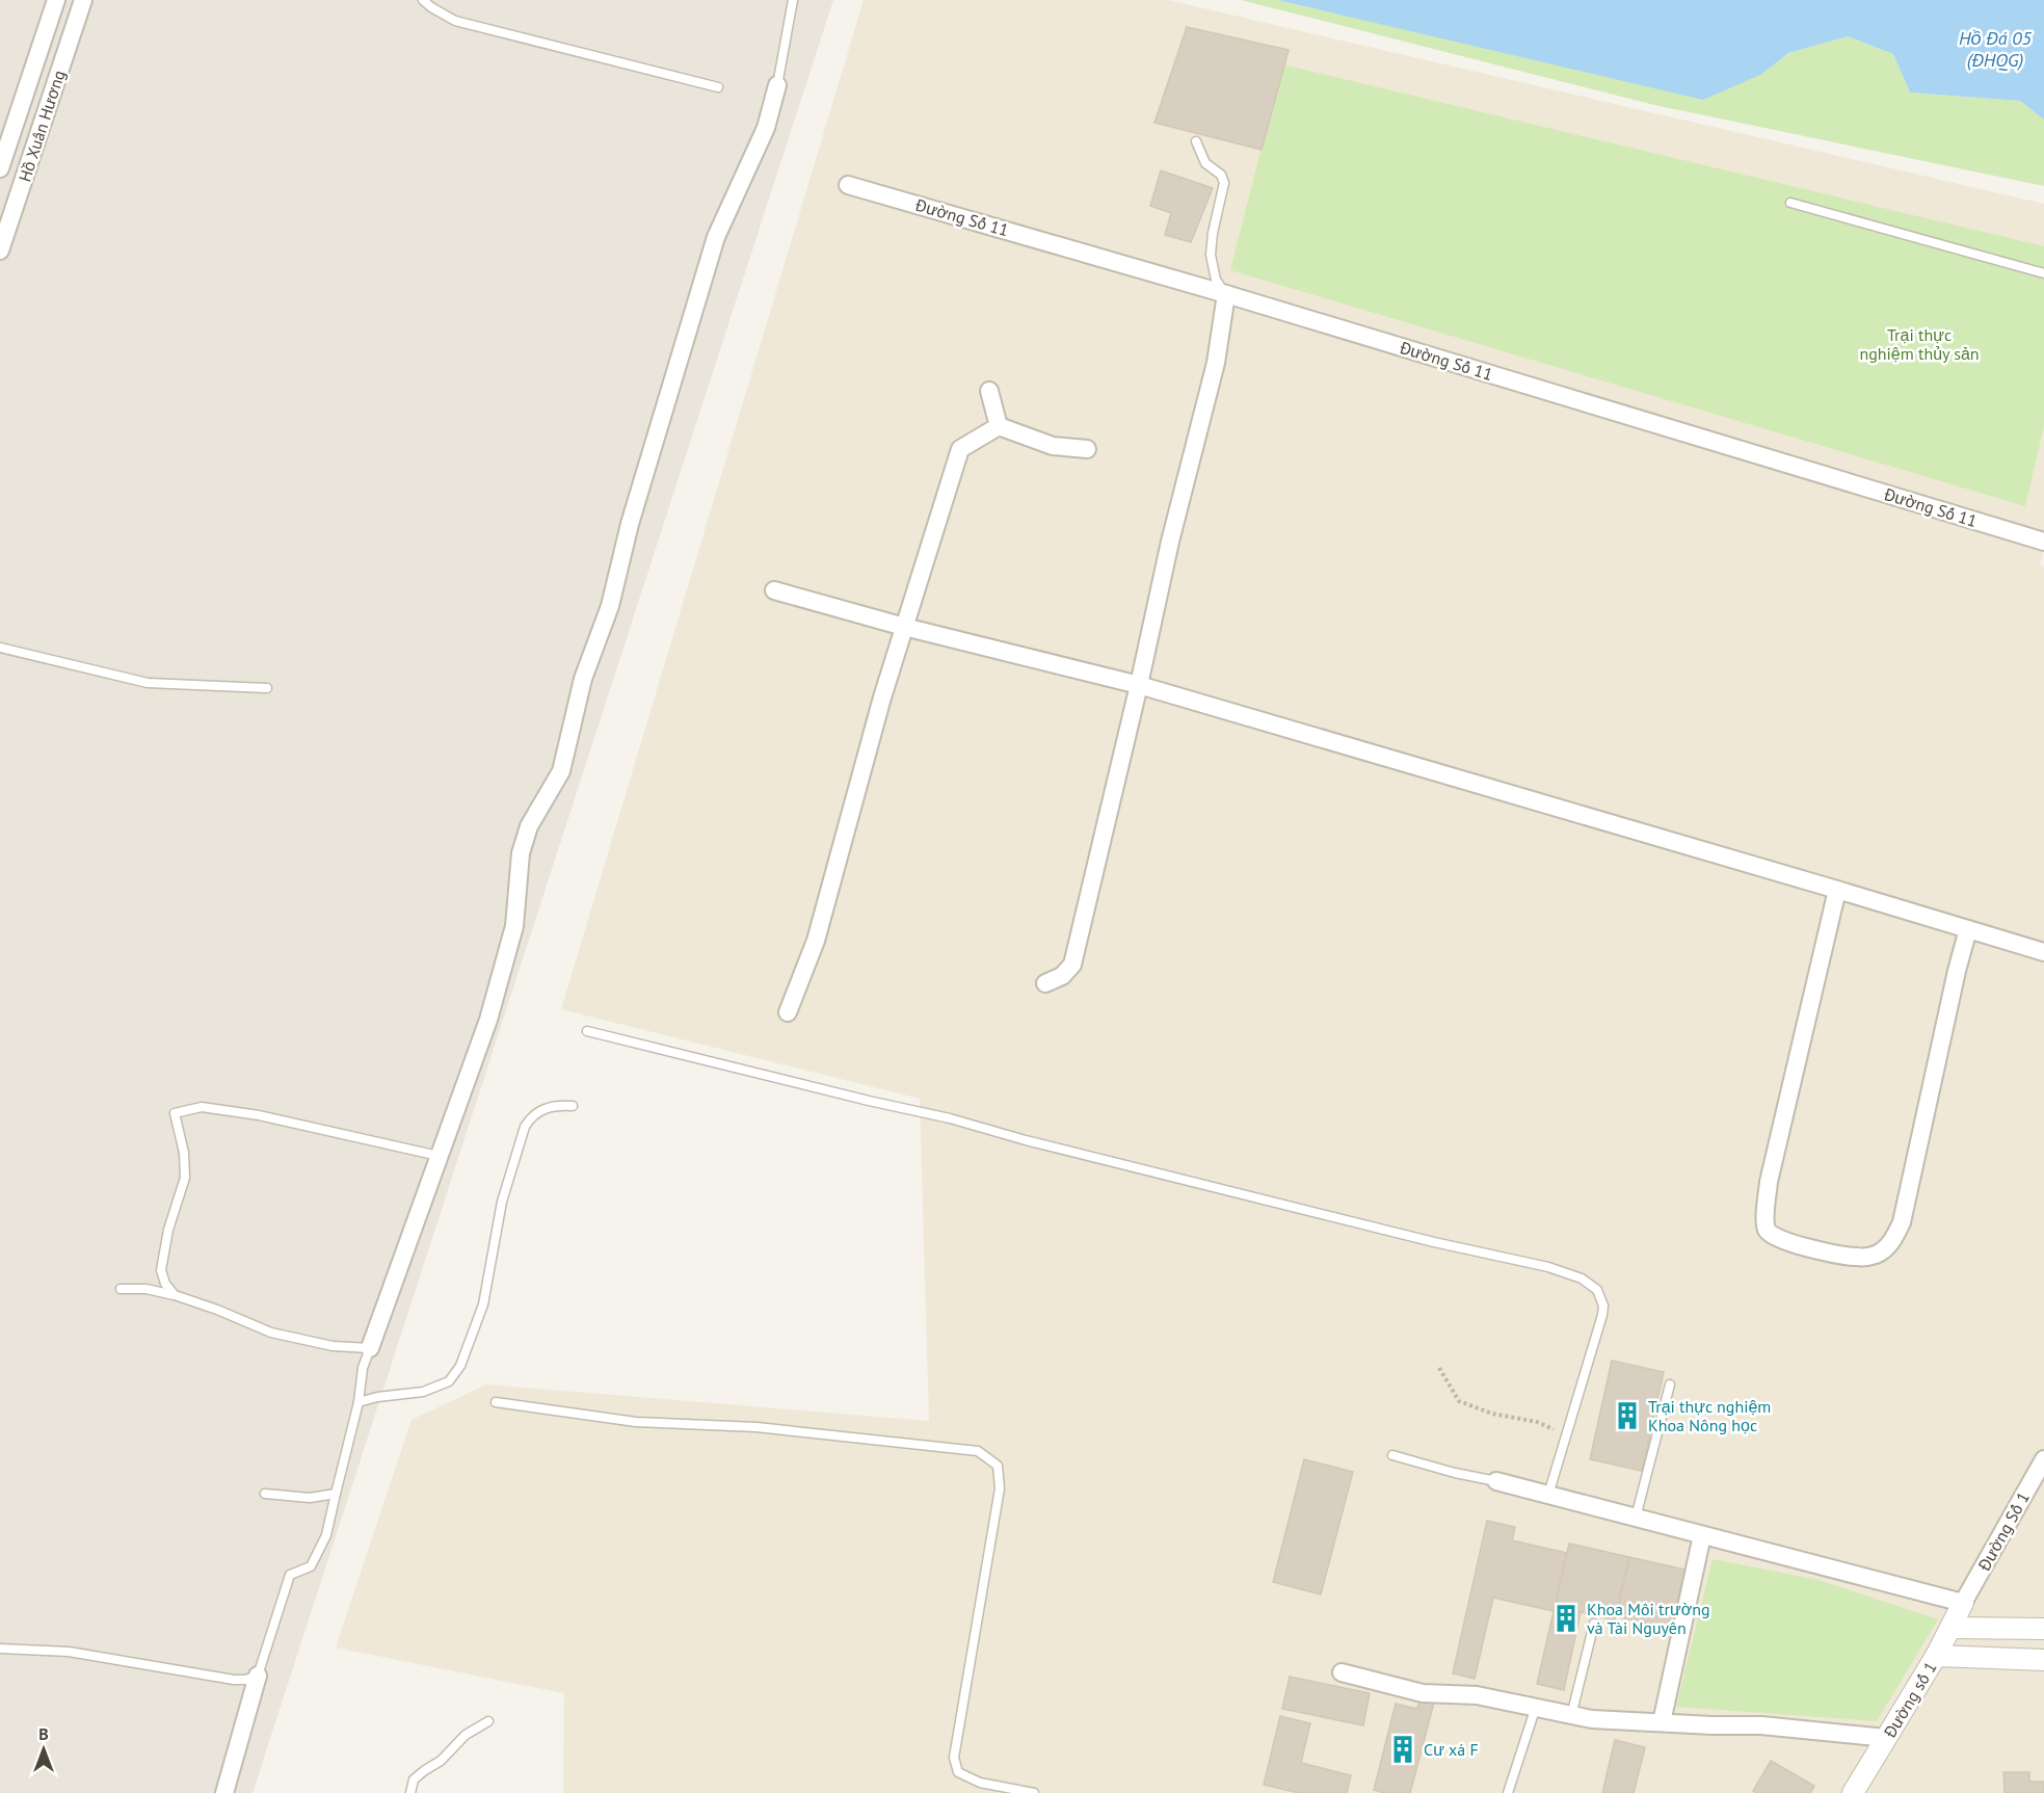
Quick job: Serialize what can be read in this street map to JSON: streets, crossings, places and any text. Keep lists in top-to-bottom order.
{
  "streets": {
    "street": [
      "Hồ Xuân Hương",
      "Đường Số 11",
      "Đường Số 1",
      "Đường số 1"
    ]
  },
  "crossings": [
    ["Đường Số 1", "Đường số 1"]
  ],
  "water": ["Hồ Đá 05 (ĐHQG)"],
  "parks": ["Trại thực nghiệm thủy sản"],
  "places": {
    "building": ["Trại thực nghiệm Khoa Nông học", "Khoa Môi trường và Tài Nguyên", "Cư xá F"]
  },
  "north": "top"
}
